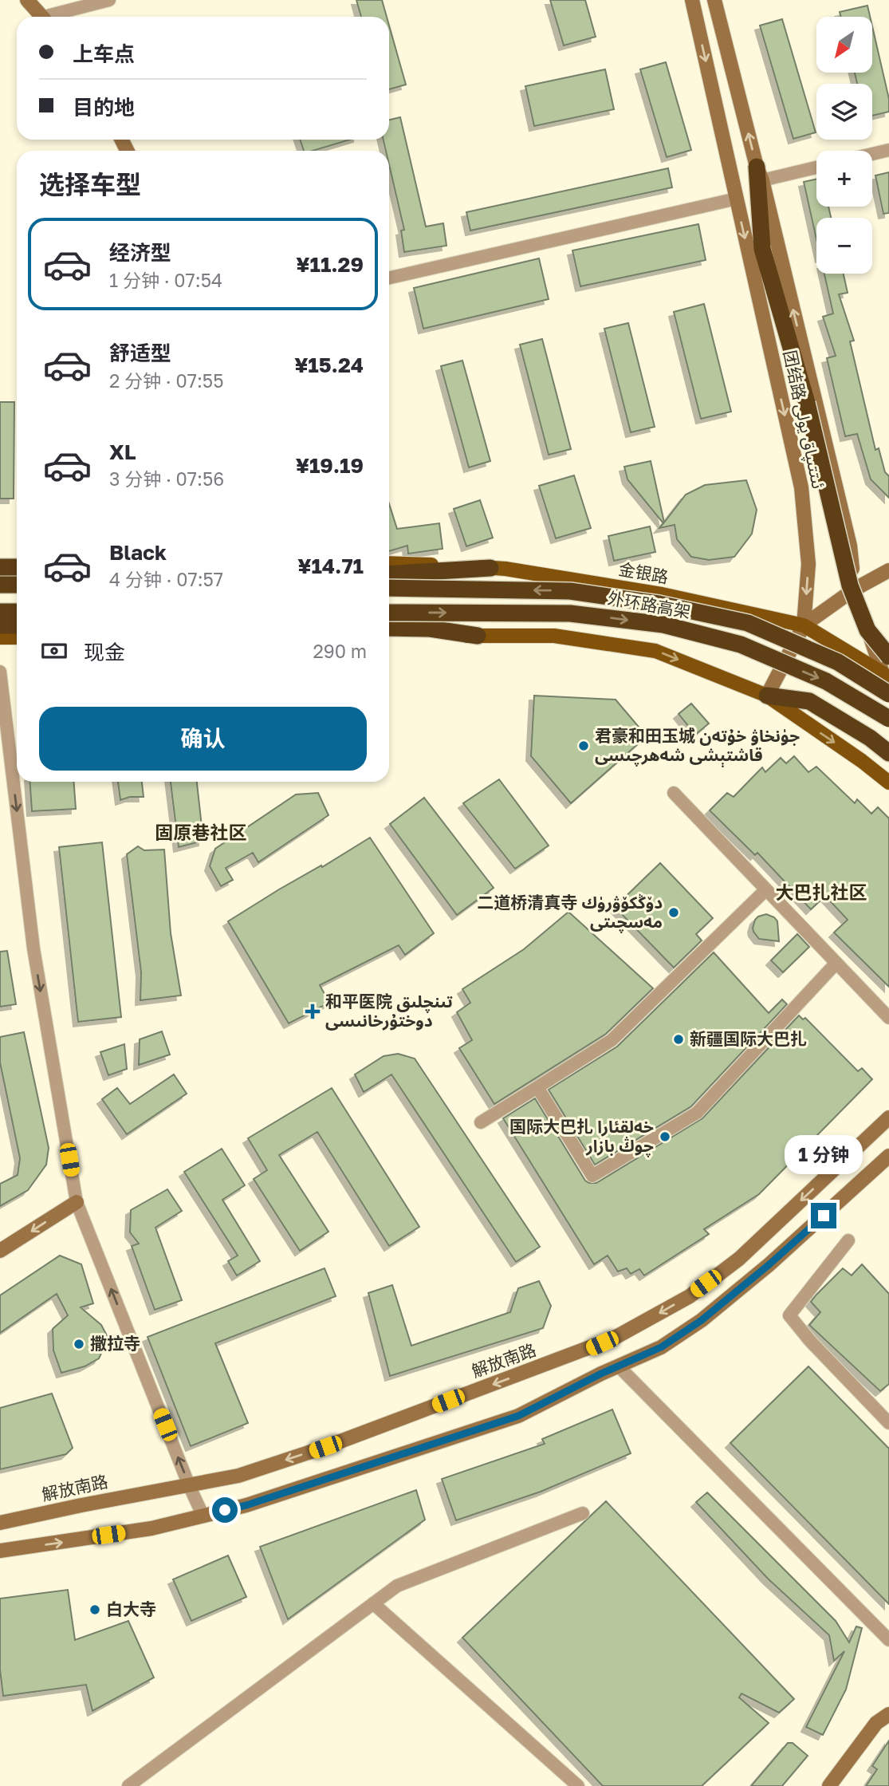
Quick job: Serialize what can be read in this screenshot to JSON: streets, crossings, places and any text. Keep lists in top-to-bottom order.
{
  "streets": {
    "highway": ["外环路高架"],
    "main road": ["团结路 ئىتتىپاق يولى", "金银路", "解放南路"]
  },
  "crossings": [
    ["团结路 ئىتتىپاق يولى", "金银路"]
  ],
  "districts": ["固原巷社区", "大巴扎社区"],
  "places": {
    "other": [
      "君豪和田玉城 جۈنخاۋ خۇتەن قاشتېشى شەھرچىسى",
      "二道桥清真寺 دۆڭكۆۋرۈك مەسچىتى",
      "新疆国际大巴扎",
      "国际大巴扎 خەلقئارا چوڭ بازار",
      "撒拉寺",
      "白大寺"
    ],
    "health": ["和平医院 تىنچلىق دوختۇرخانىسى"]
  },
  "north": "bottom left",
  "page": {
    "map_buttons": ["+", "−"],
    "banner": ["上车点", "目的地"],
    "heading": "选择车型",
    "list": [
      {
        "name": "经济型",
        "note": "1 分钟 · 07:54",
        "value": "¥11.29"
      },
      {
        "name": "舒适型",
        "note": "2 分钟 · 07:55",
        "value": "¥15.24"
      },
      {
        "name": "XL",
        "note": "3 分钟 · 07:56",
        "value": "¥19.19"
      },
      {
        "name": "Black",
        "note": "4 分钟 · 07:57",
        "value": "¥14.71"
      }
    ],
    "pay": ["现金", "290 m"],
    "buttons": "确认",
    "bubble": "1 分钟"
  }
}
